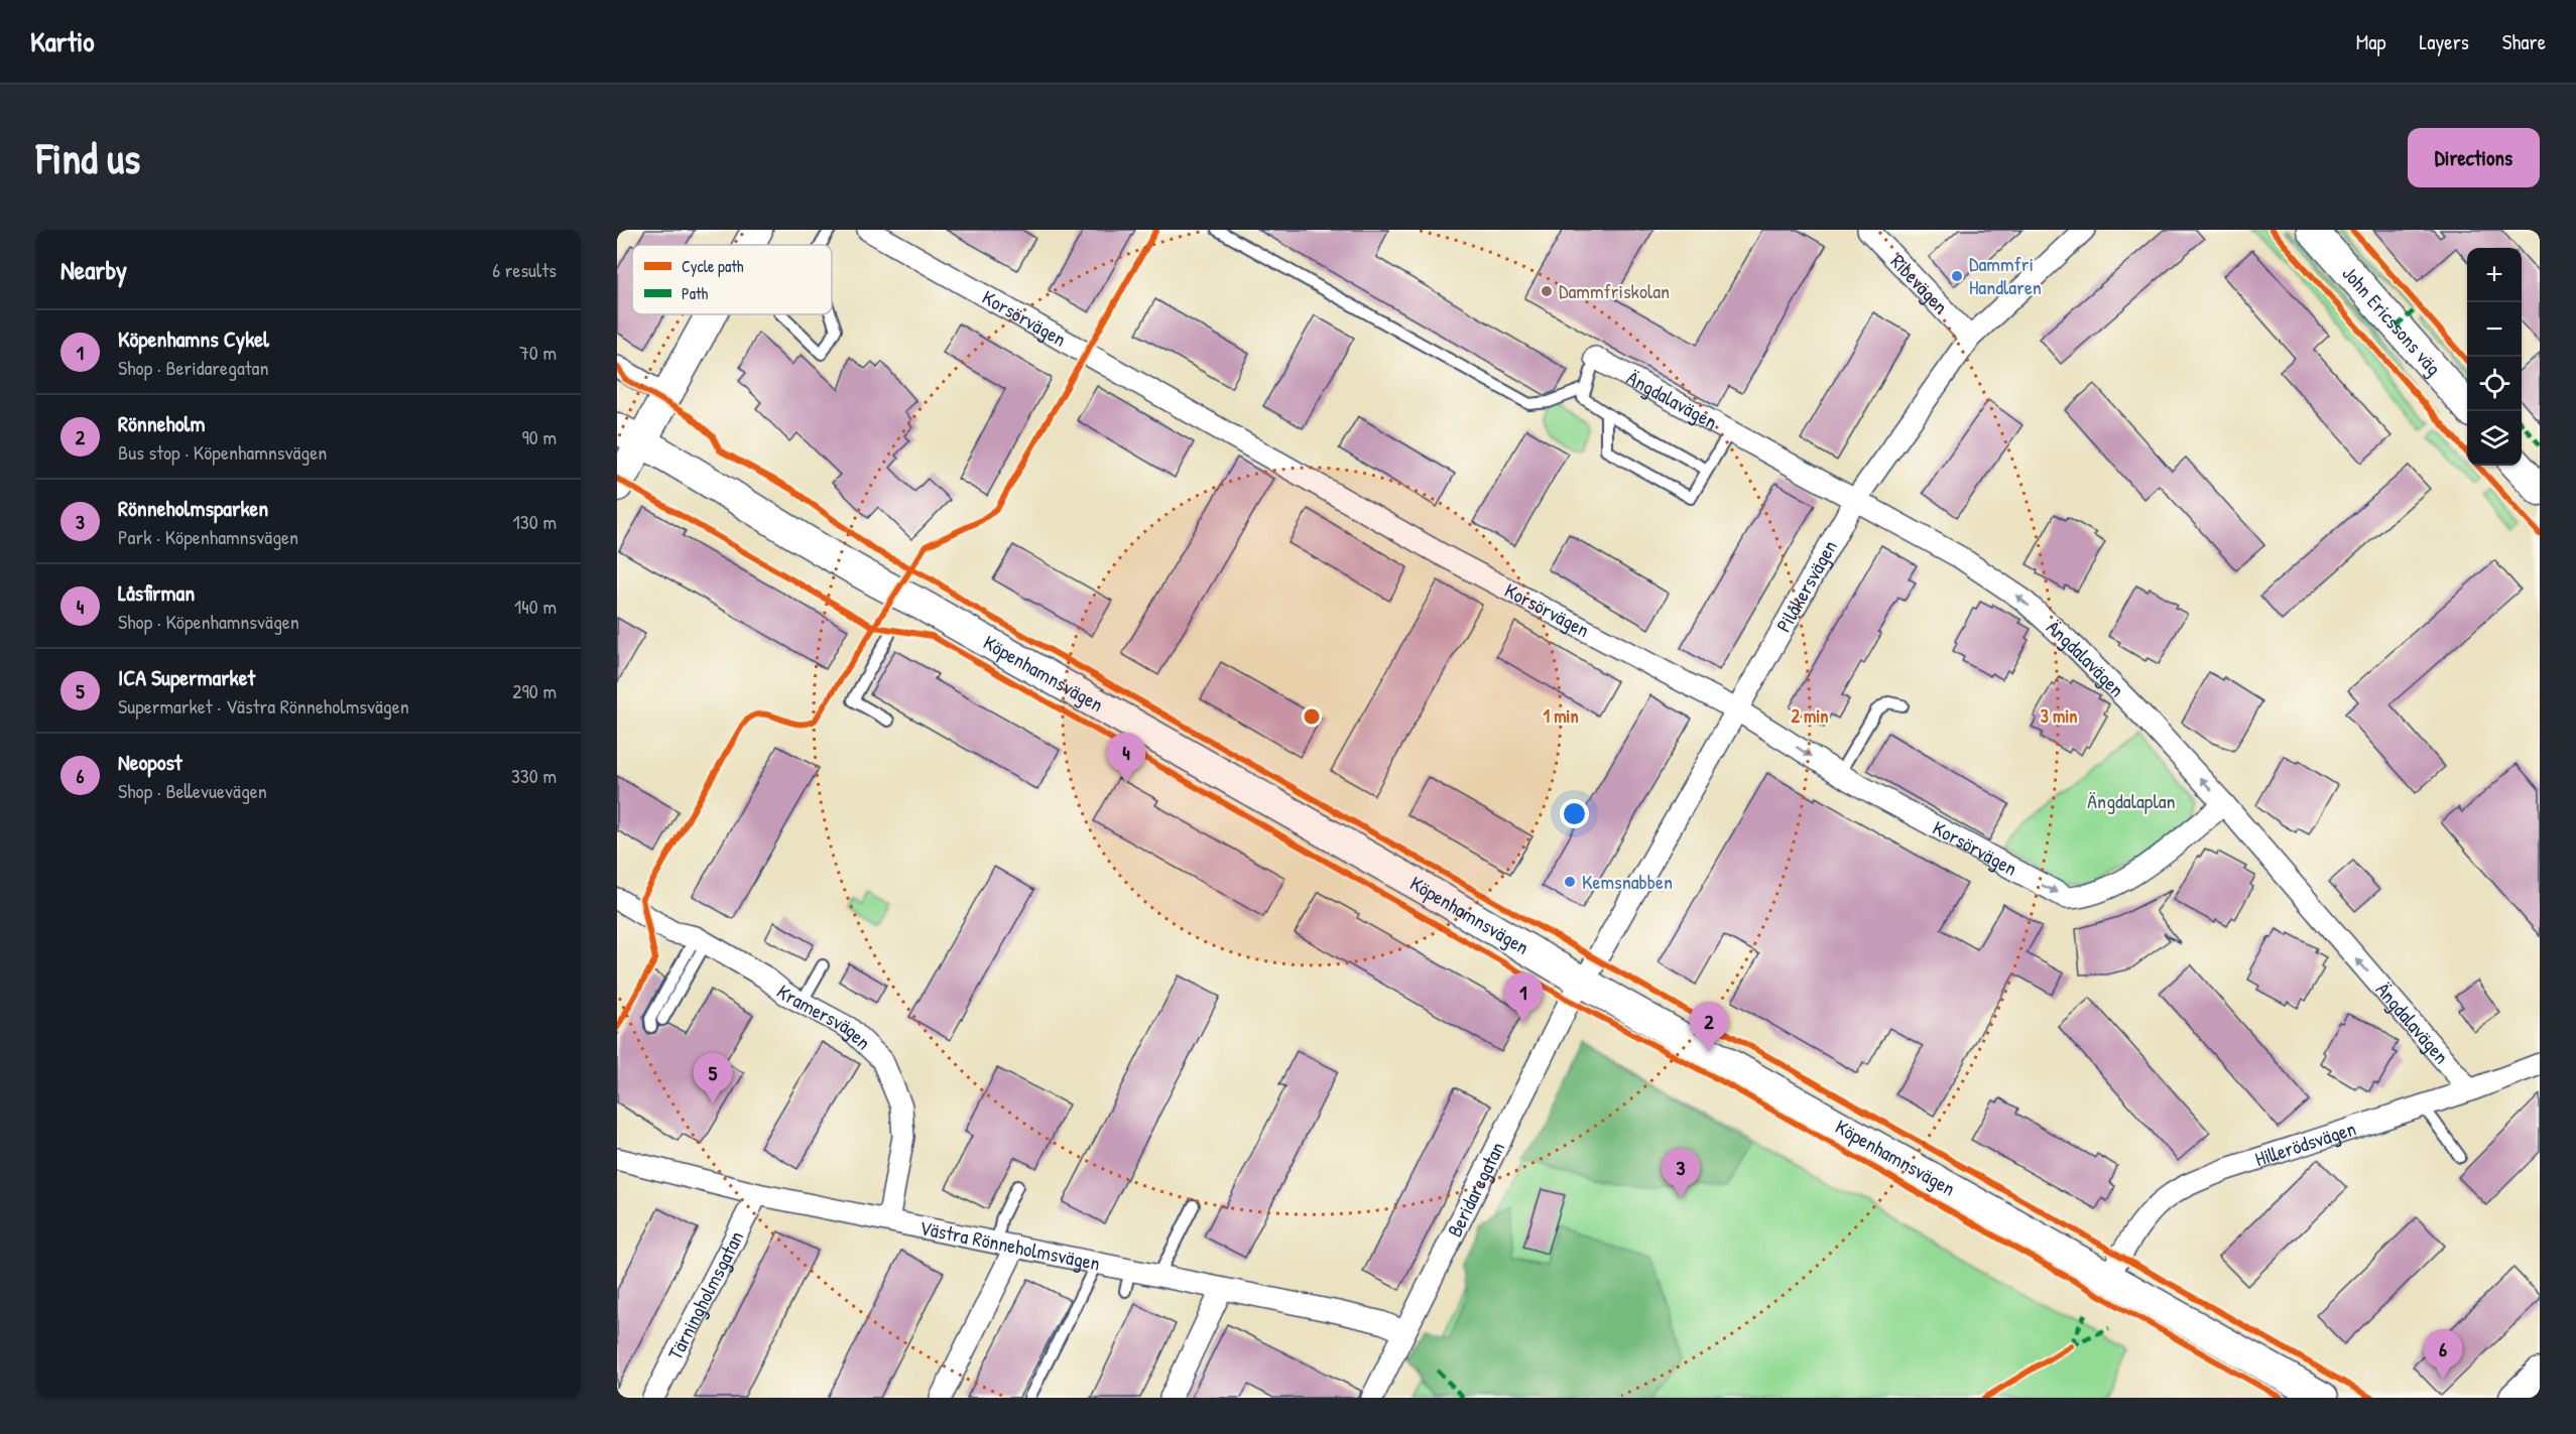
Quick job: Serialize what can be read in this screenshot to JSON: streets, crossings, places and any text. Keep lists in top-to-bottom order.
{
  "streets": {
    "street": [
      "Ribevägen",
      "Korsörvägen",
      "John Ericssons väg",
      "Ängdalavägen",
      "Pilåkersvägen",
      "Köpenhamnsvägen",
      "Kramersvägen",
      "Hillerödsvägen",
      "Beridaregatan",
      "Västra Rönneholmsvägen",
      "Tärningholmsgatan"
    ]
  },
  "crossings": [
    ["Ribevägen", "Pilåkersvägen"],
    ["Korsörvägen", "Ängdalavägen"],
    ["Korsörvägen", "Pilåkersvägen"],
    ["Ängdalavägen", "Pilåkersvägen"],
    ["Ängdalavägen", "Hillerödsvägen"],
    ["Pilåkersvägen", "Köpenhamnsvägen"],
    ["Pilåkersvägen", "Beridaregatan"],
    ["Köpenhamnsvägen", "Hillerödsvägen"],
    ["Köpenhamnsvägen", "Beridaregatan"],
    ["Kramersvägen", "Västra Rönneholmsvägen"],
    ["Beridaregatan", "Västra Rönneholmsvägen"],
    ["Västra Rönneholmsvägen", "Tärningholmsgatan"]
  ],
  "one_way": ["Ängdalavägen"],
  "parks": ["Ängdalaplan"],
  "places": ["Dammfri Handlaren", "Dammfriskolan", "Kemsnabben"],
  "legend": ["Cycle path", "Path"],
  "page": {
    "header": "Kartio",
    "nav": ["Map", "Layers", "Share"],
    "buttons": "Directions",
    "title": "Find us",
    "heading": ["Nearby", "6 results"],
    "map_buttons": ["+", "−"],
    "list": [
      {
        "mark": "1",
        "name": "Köpenhamns Cykel",
        "note": "Shop · Beridaregatan",
        "value": "70 m"
      },
      {
        "mark": "2",
        "name": "Rönneholm",
        "note": "Bus stop · Köpenhamnsvägen",
        "value": "90 m"
      },
      {
        "mark": "3",
        "name": "Rönneholmsparken",
        "note": "Park · Köpenhamnsvägen",
        "value": "130 m"
      },
      {
        "mark": "4",
        "name": "Låsfirman",
        "note": "Shop · Köpenhamnsvägen",
        "value": "140 m"
      },
      {
        "mark": "5",
        "name": "ICA Supermarket",
        "note": "Supermarket · Västra Rönneholmsvägen",
        "value": "290 m"
      },
      {
        "mark": "6",
        "name": "Neopost",
        "note": "Shop · Bellevuevägen",
        "value": "330 m"
      }
    ],
    "pins": [
      "4",
      "1",
      "2",
      "5",
      "3",
      "6"
    ]
  },
  "rings": ["1 min", "2 min", "3 min"]
}
